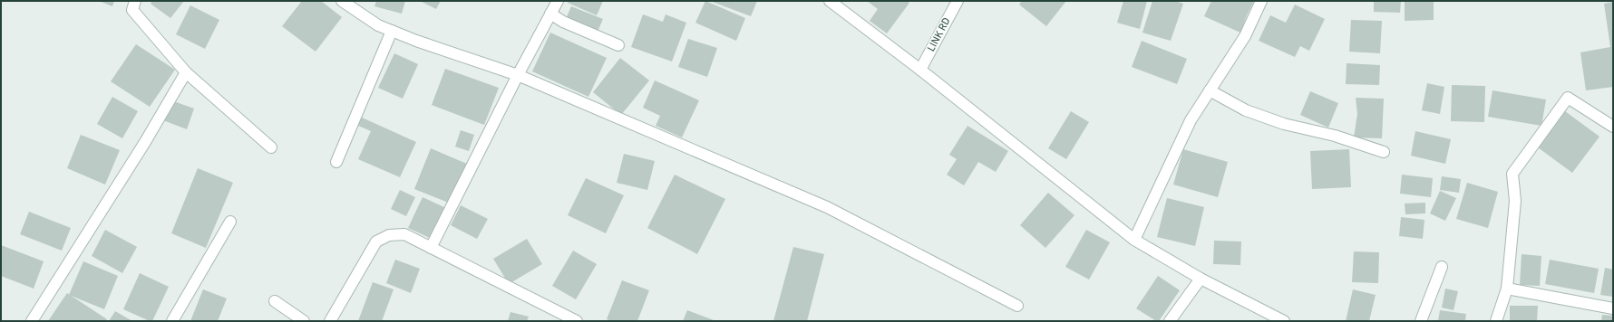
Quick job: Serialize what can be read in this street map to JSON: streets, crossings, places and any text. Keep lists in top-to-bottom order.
{
  "streets": {
    "street": ["LINK RD"]
  }
}
